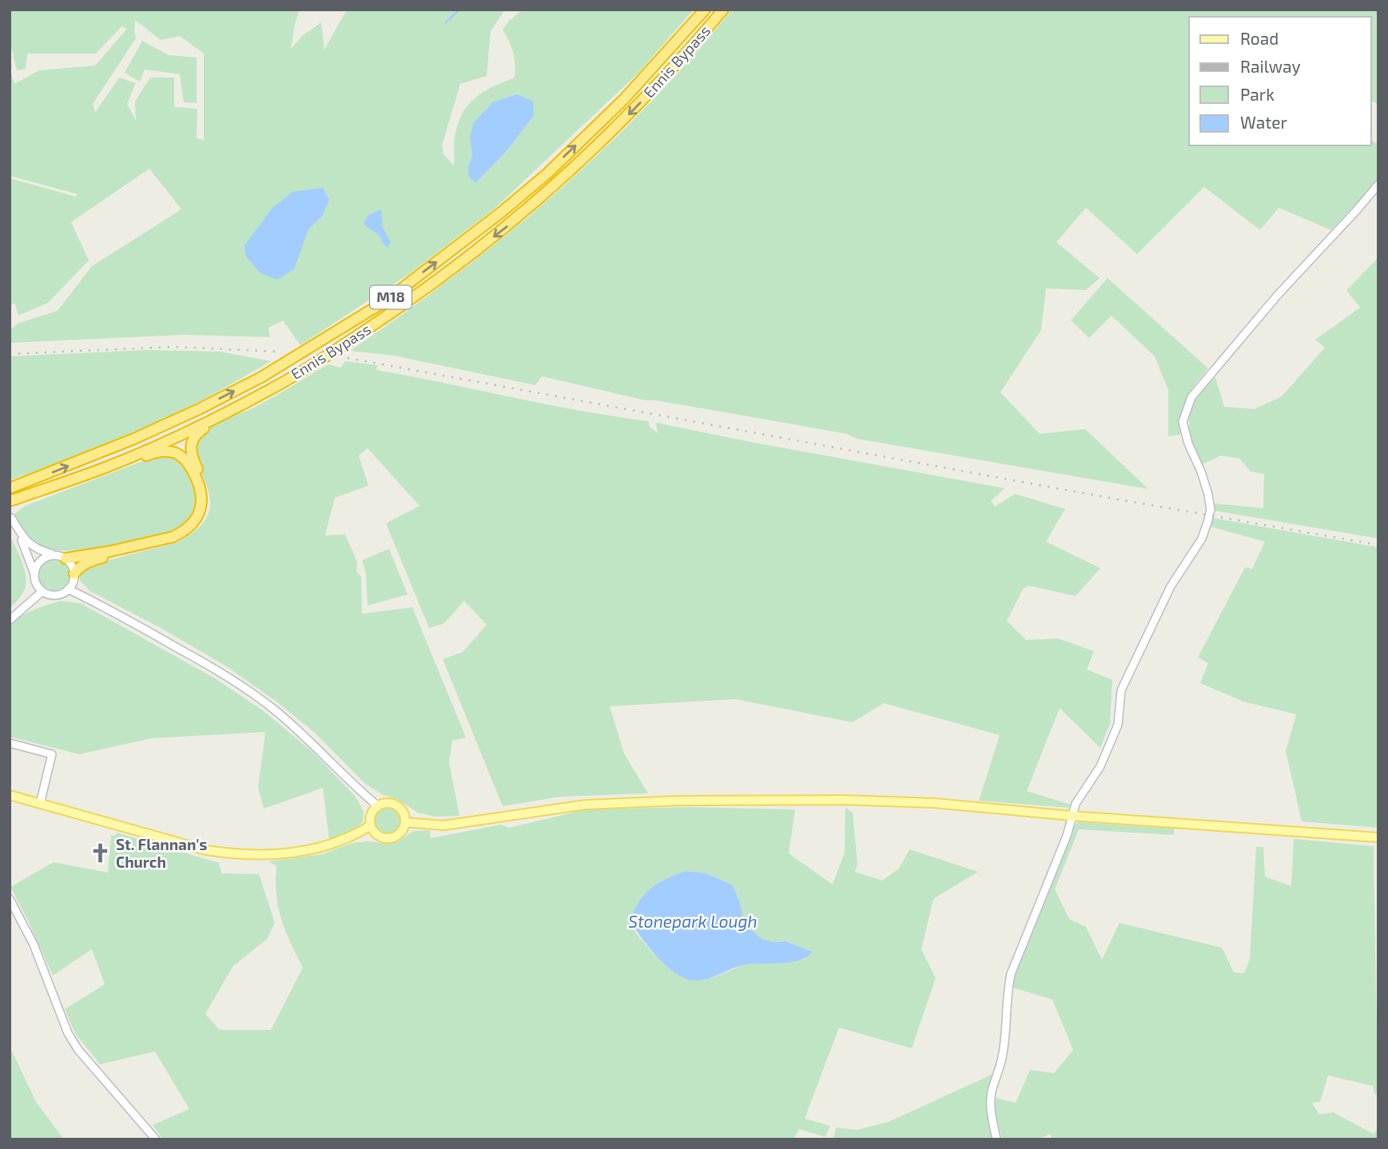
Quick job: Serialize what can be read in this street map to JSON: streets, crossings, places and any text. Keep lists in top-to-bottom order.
{
  "streets": {
    "highway": ["Ennis Bypass", "M18"]
  },
  "water": ["Stonepark Lough"],
  "places": {
    "church": ["St. Flannan's Church"]
  },
  "legend": [
    "Road",
    "Railway",
    "Park",
    "Water"
  ]
}
